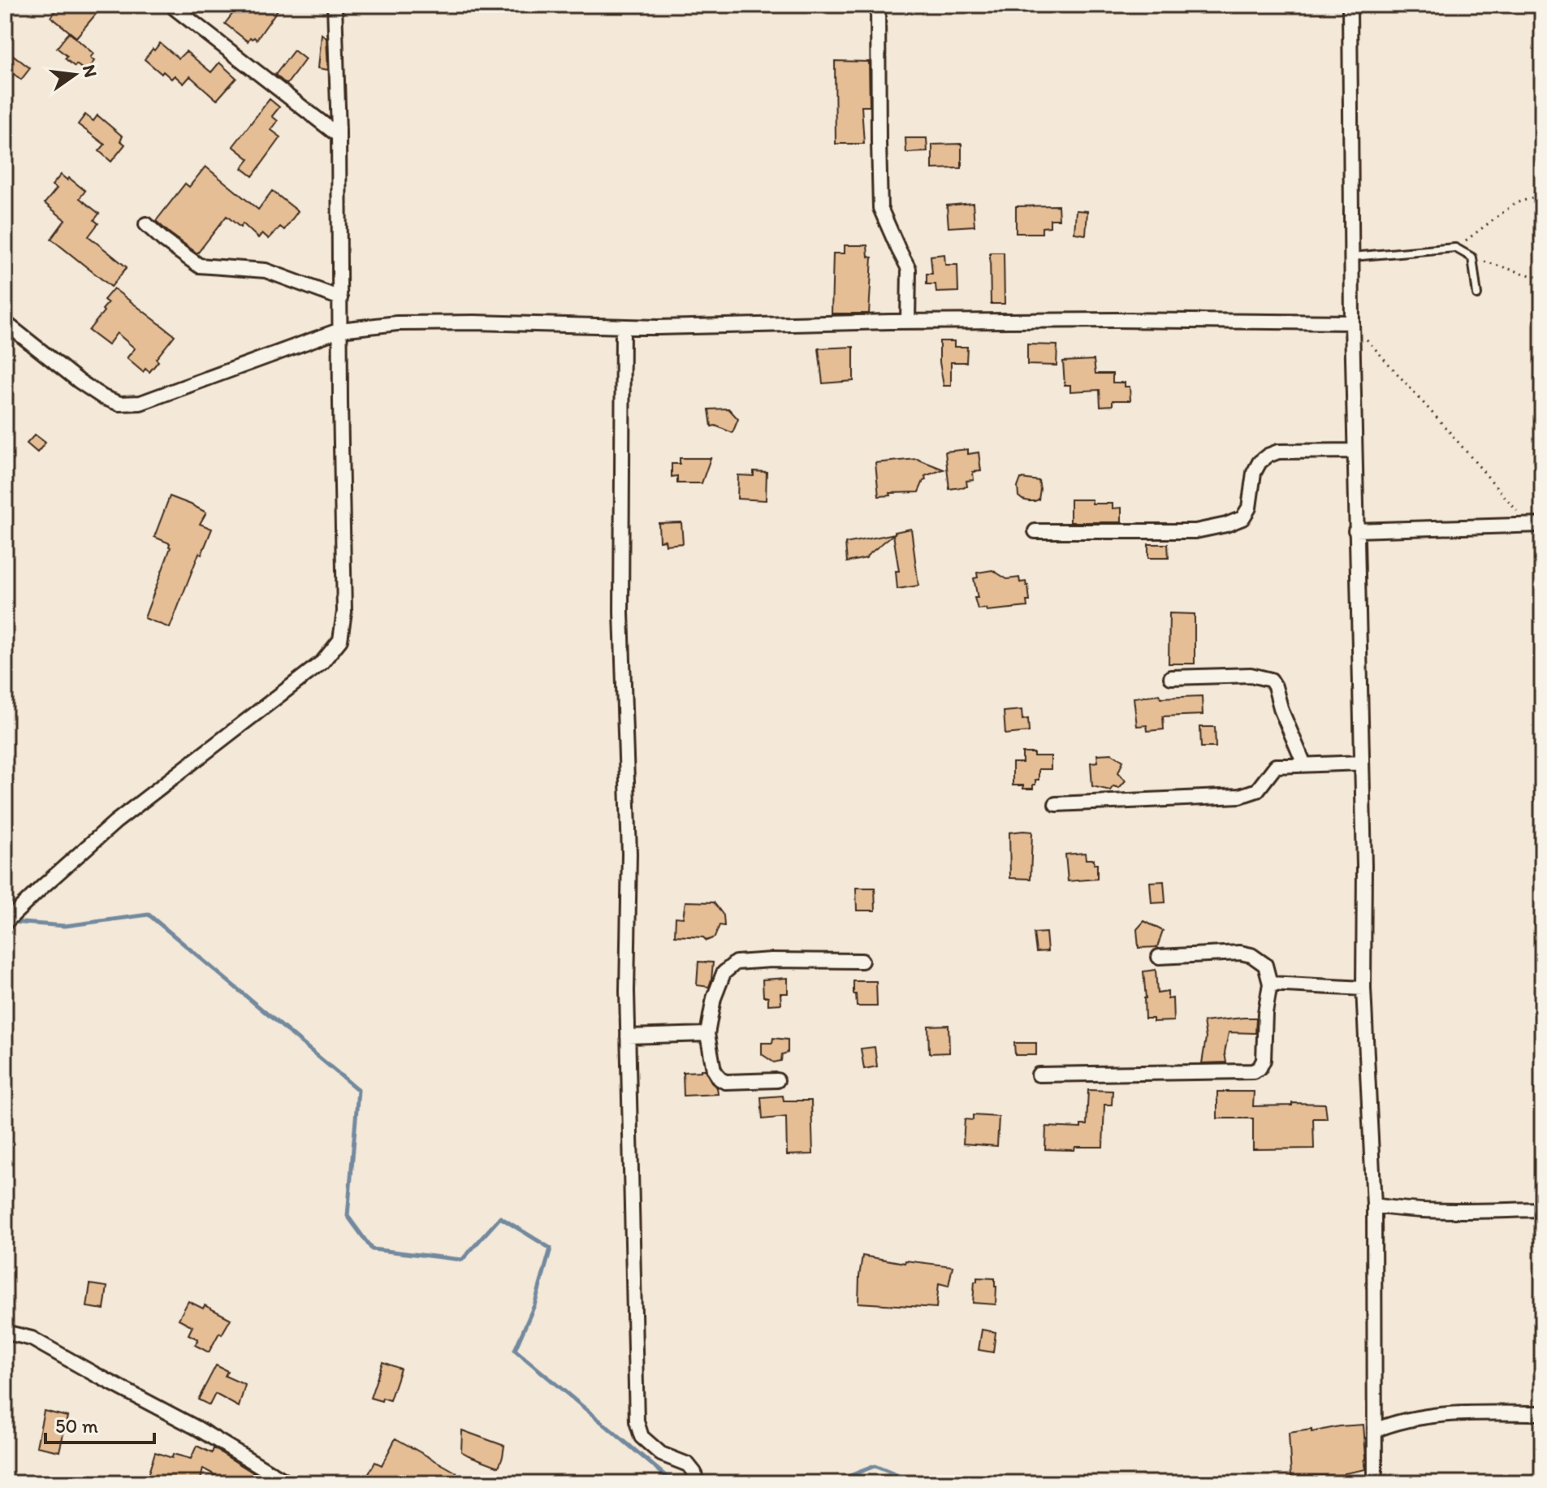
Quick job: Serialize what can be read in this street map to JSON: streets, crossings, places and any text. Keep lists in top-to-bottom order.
{
  "scale_bar": "50 m",
  "north": "right"
}
